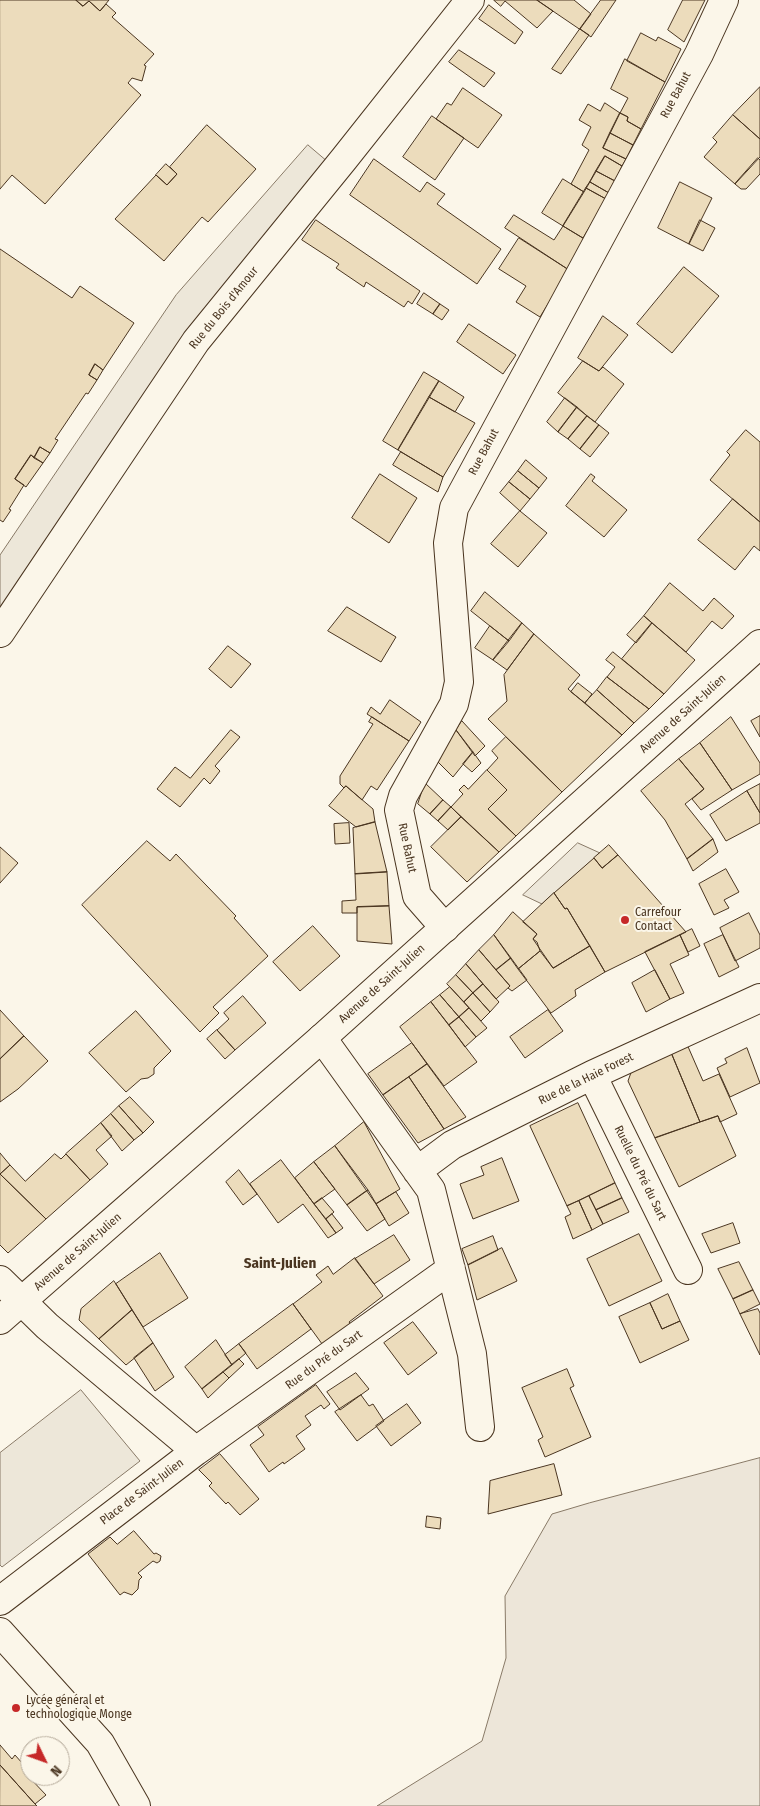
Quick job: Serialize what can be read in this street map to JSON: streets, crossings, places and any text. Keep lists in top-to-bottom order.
{
  "streets": {
    "street": [
      "Rue Bahut",
      "Rue du Bois d'Amour",
      "Avenue de Saint-Julien",
      "Rue de la Haie Forest",
      "Ruelle du Pré du Sart",
      "Rue du Pré du Sart",
      "Place de Saint-Julien"
    ]
  },
  "crossings": [
    ["Rue Bahut", "Avenue de Saint-Julien"],
    ["Avenue de Saint-Julien", "Place de Saint-Julien"],
    ["Rue de la Haie Forest", "Ruelle du Pré du Sart"],
    ["Rue du Pré du Sart", "Place de Saint-Julien"]
  ],
  "districts": ["Saint-Julien"],
  "places": ["Carrefour Contact", "Lycée général et technologique Monge"],
  "north": "bottom right"
}
